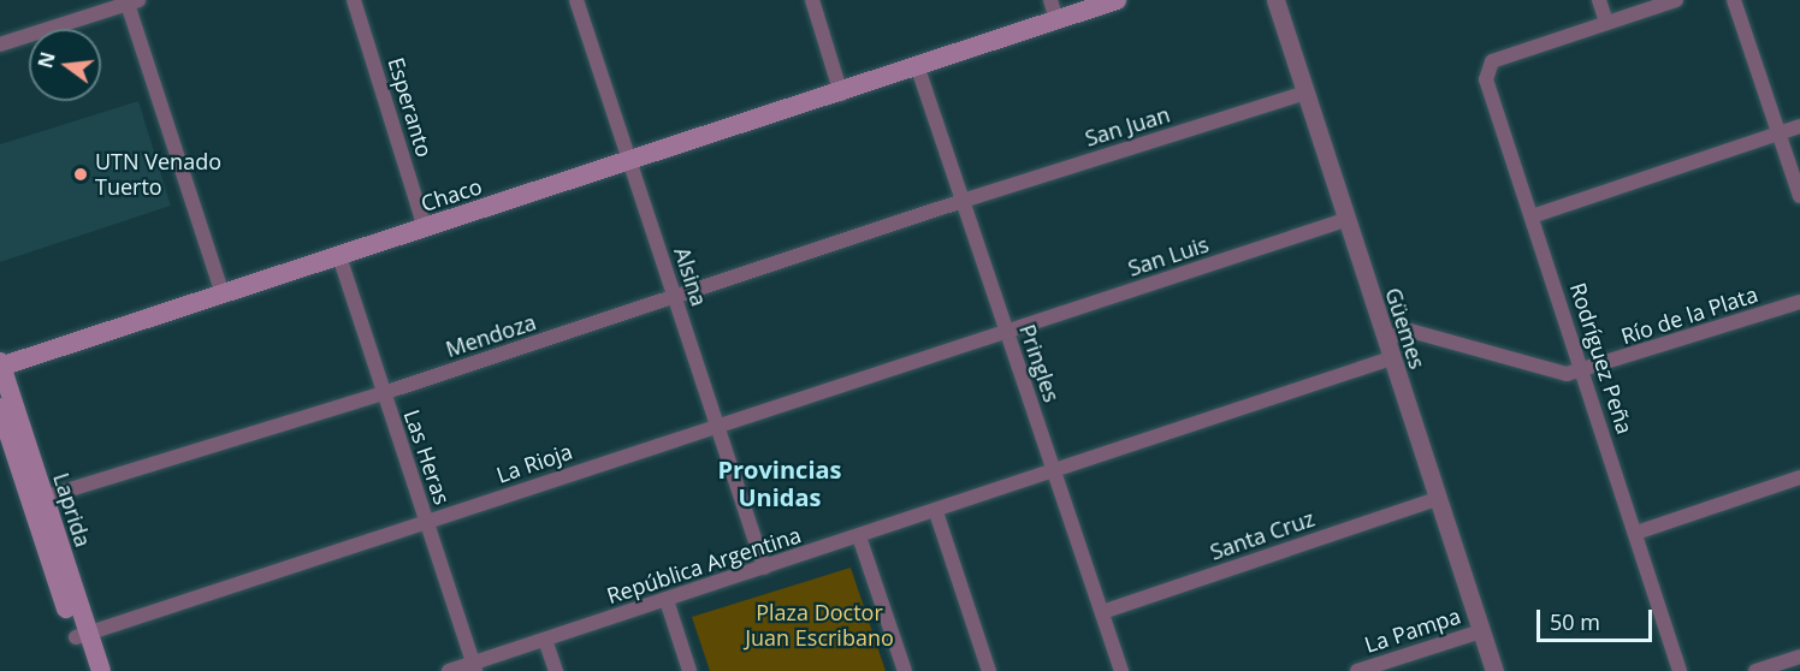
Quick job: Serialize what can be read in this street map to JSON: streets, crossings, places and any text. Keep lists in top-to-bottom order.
{
  "streets": {
    "main road": ["Chaco", "Laprida"],
    "street": [
      "Esperanto",
      "San Juan",
      "San Luis",
      "Alsina",
      "Río de la Plata",
      "Güemes",
      "Mendoza",
      "Rodríguez Peña",
      "Pringles",
      "Las Heras",
      "La Rioja",
      "Santa Cruz",
      "República Argentina",
      "La Pampa"
    ]
  },
  "crossings": [
    ["Esperanto", "Chaco"],
    ["San Juan", "Güemes"],
    ["San Juan", "Mendoza"],
    ["San Juan", "Pringles"],
    ["Chaco", "Alsina"],
    ["Chaco", "Pringles"],
    ["Chaco", "Las Heras"],
    ["Chaco", "Laprida"],
    ["San Luis", "Güemes"],
    ["San Luis", "Pringles"],
    ["San Luis", "La Rioja"],
    ["Alsina", "Mendoza"],
    ["Alsina", "La Rioja"],
    ["Alsina", "República Argentina"],
    ["Río de la Plata", "Güemes"],
    ["Río de la Plata", "Rodríguez Peña"],
    ["Güemes", "Santa Cruz"],
    ["Güemes", "La Pampa"],
    ["Mendoza", "Pringles"],
    ["Mendoza", "Las Heras"],
    ["Mendoza", "Laprida"],
    ["Pringles", "La Rioja"],
    ["Pringles", "Santa Cruz"],
    ["Pringles", "República Argentina"],
    ["Las Heras", "La Rioja"],
    ["Las Heras", "República Argentina"],
    ["La Rioja", "Laprida"]
  ],
  "districts": ["Provincias Unidas"],
  "parks": ["Plaza Doctor Juan Escribano"],
  "places": ["UTN Venado Tuerto"],
  "scale_bar": "50 m",
  "north": "left"
}
